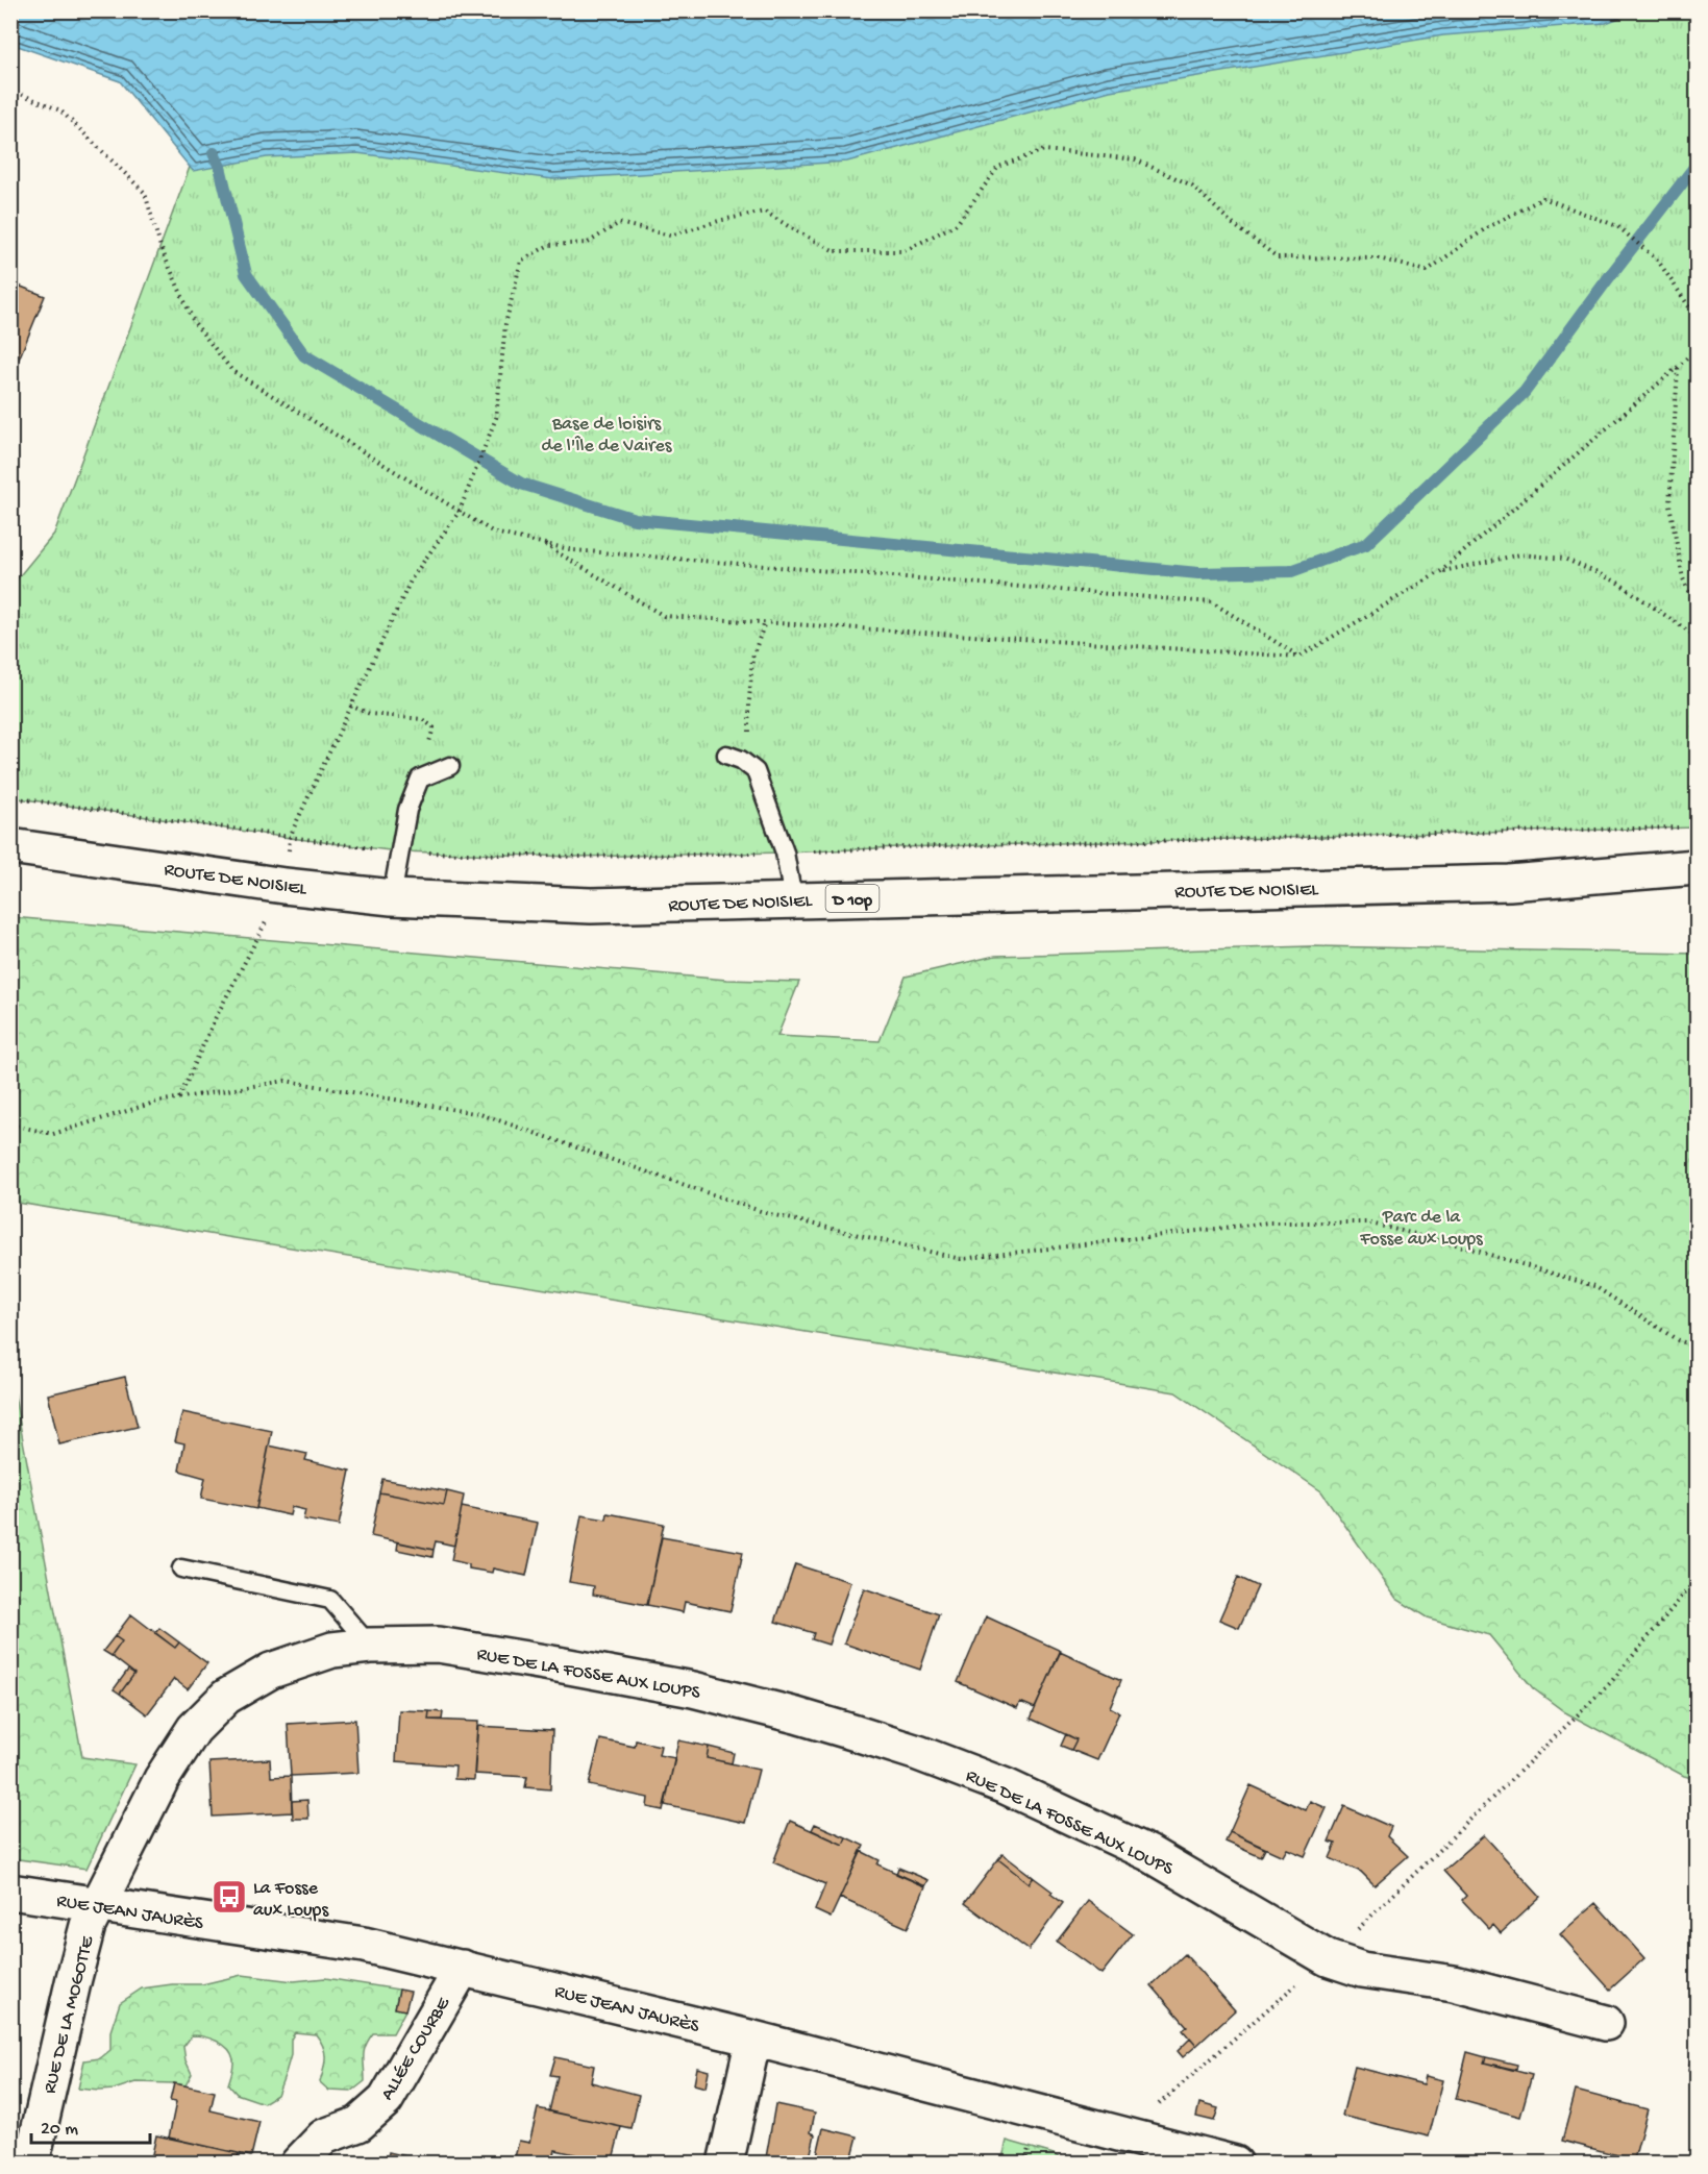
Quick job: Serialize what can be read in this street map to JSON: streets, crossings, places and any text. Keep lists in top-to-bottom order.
{
  "streets": {
    "street": [
      "ROUTE DE NOISIEL",
      "D 10p",
      "RUE DE LA FOSSE AUX LOUPS",
      "RUE JEAN JAURÈS",
      "RUE DE LA MOGOTTE",
      "ALLÉE COURBE"
    ]
  },
  "crossings": [
    ["RUE DE LA FOSSE AUX LOUPS", "RUE JEAN JAURÈS"],
    ["RUE DE LA FOSSE AUX LOUPS", "RUE DE LA MOGOTTE"],
    ["RUE JEAN JAURÈS", "RUE DE LA MOGOTTE"],
    ["RUE JEAN JAURÈS", "ALLÉE COURBE"]
  ],
  "parks": ["Base de loisirs de l'Île de Vaires", "Parc de la Fosse aux Loups"],
  "places": {
    "bus stop": ["La Fosse aux Loups"]
  },
  "scale_bar": "20 m"
}
